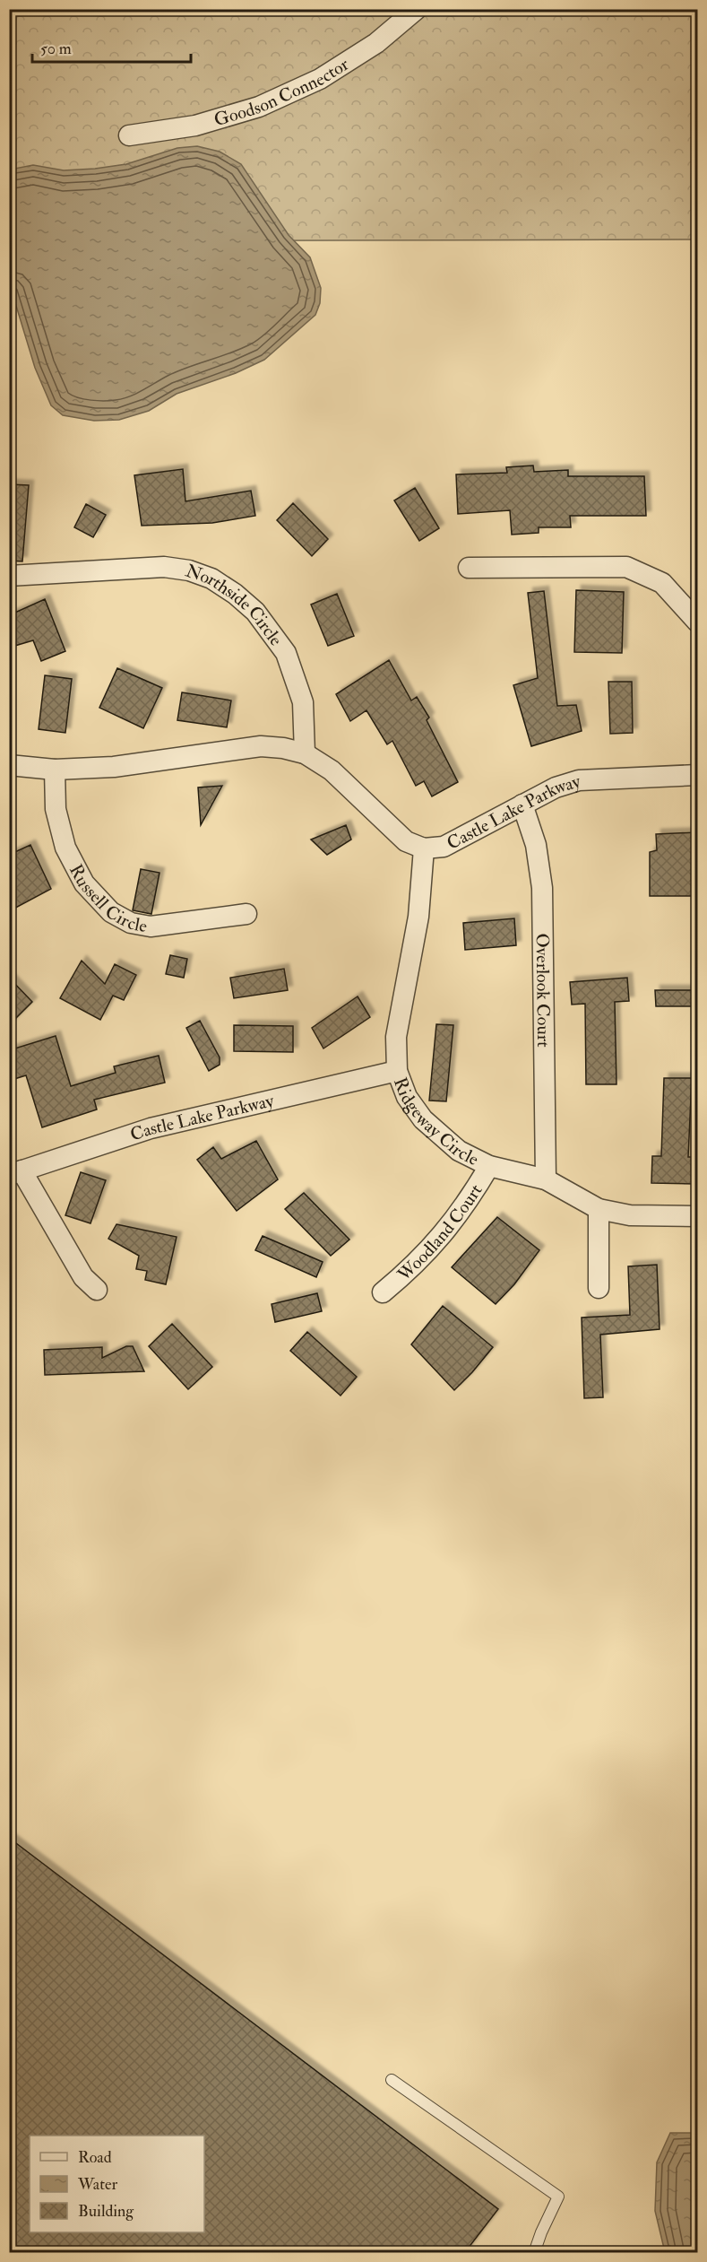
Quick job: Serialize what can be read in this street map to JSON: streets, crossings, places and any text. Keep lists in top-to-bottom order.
{
  "streets": {
    "street": [
      "Goodson Connector",
      "Northside Circle",
      "Castle Lake Parkway",
      "Russell Circle",
      "Overlook Court",
      "Ridgeway Circle",
      "Woodland Court"
    ]
  },
  "crossings": [
    ["Northside Circle", "Castle Lake Parkway"],
    ["Castle Lake Parkway", "Overlook Court"],
    ["Castle Lake Parkway", "Ridgeway Circle"],
    ["Overlook Court", "Ridgeway Circle"],
    ["Ridgeway Circle", "Woodland Court"]
  ],
  "legend": ["Road", "Water", "Building"],
  "scale_bar": "50 m"
}
